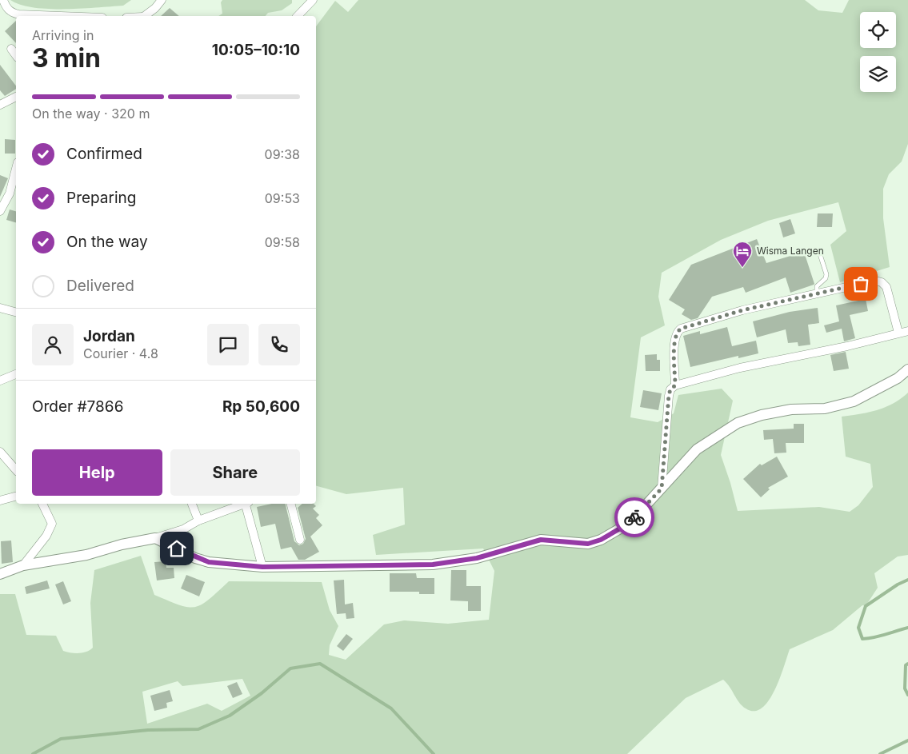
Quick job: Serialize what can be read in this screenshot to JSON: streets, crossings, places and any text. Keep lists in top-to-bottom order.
{
  "places": {
    "hotel": ["Wisma Langen"]
  },
  "page": {
    "heading": ["3 min", "Arriving in", "10:05–10:10"],
    "panel": [
      "Jordan",
      "Courier · 4.8",
      "Order #7866",
      "Rp 50,600"
    ],
    "bar": "On the way · 320 m",
    "list": [
      ["Confirmed", "09:38"],
      ["Preparing", "09:53"],
      ["On the way", "09:58"],
      "Delivered"
    ],
    "buttons": ["Help", "Share"]
  }
}
